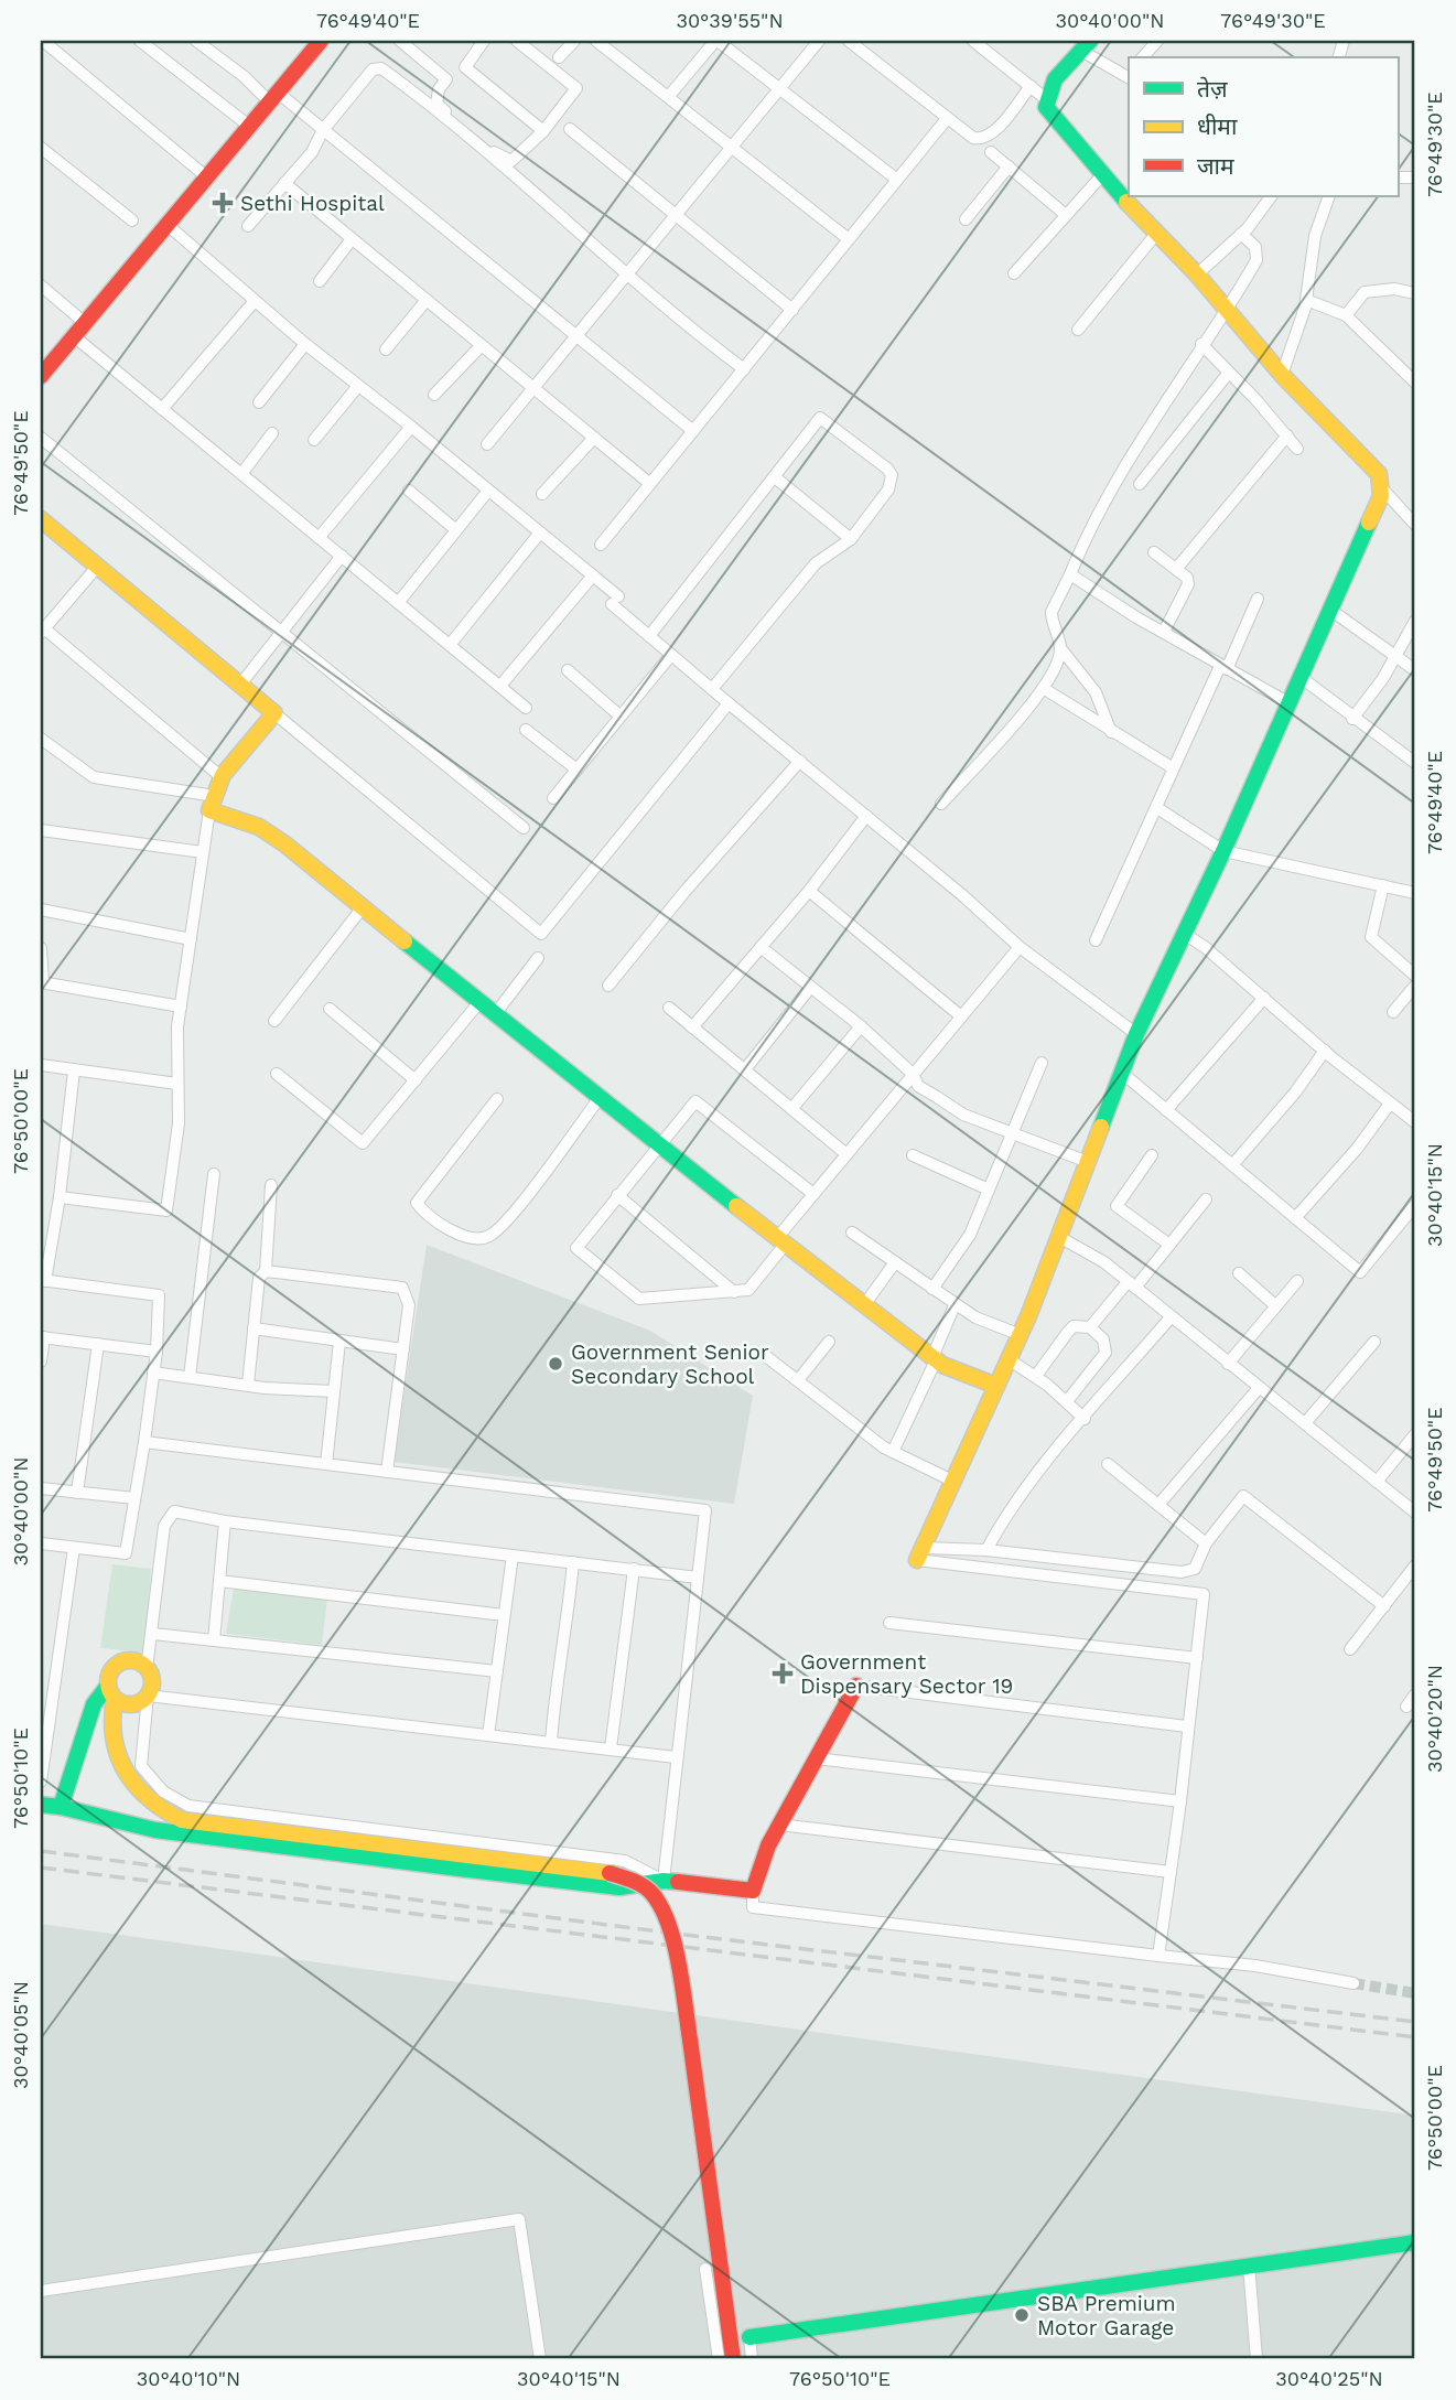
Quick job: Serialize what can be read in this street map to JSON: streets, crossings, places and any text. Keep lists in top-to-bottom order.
{
  "places": {
    "health": ["Sethi Hospital", "Government Dispensary Sector 19"],
    "other": ["Government Senior Secondary School", "SBA Premium Motor Garage"]
  },
  "legend": ["तेज़", "धीमा", "जाम"],
  "coordinates": [
    "76°49'40\"E",
    "30°39'55\"N",
    "30°40'00\"N",
    "76°49'30\"E",
    "76°49'50\"E",
    "76°50'00\"E",
    "30°40'15\"N",
    "30°40'20\"N",
    "76°50'10\"E",
    "30°40'05\"N",
    "30°40'10\"N",
    "30°40'25\"N"
  ]
}
